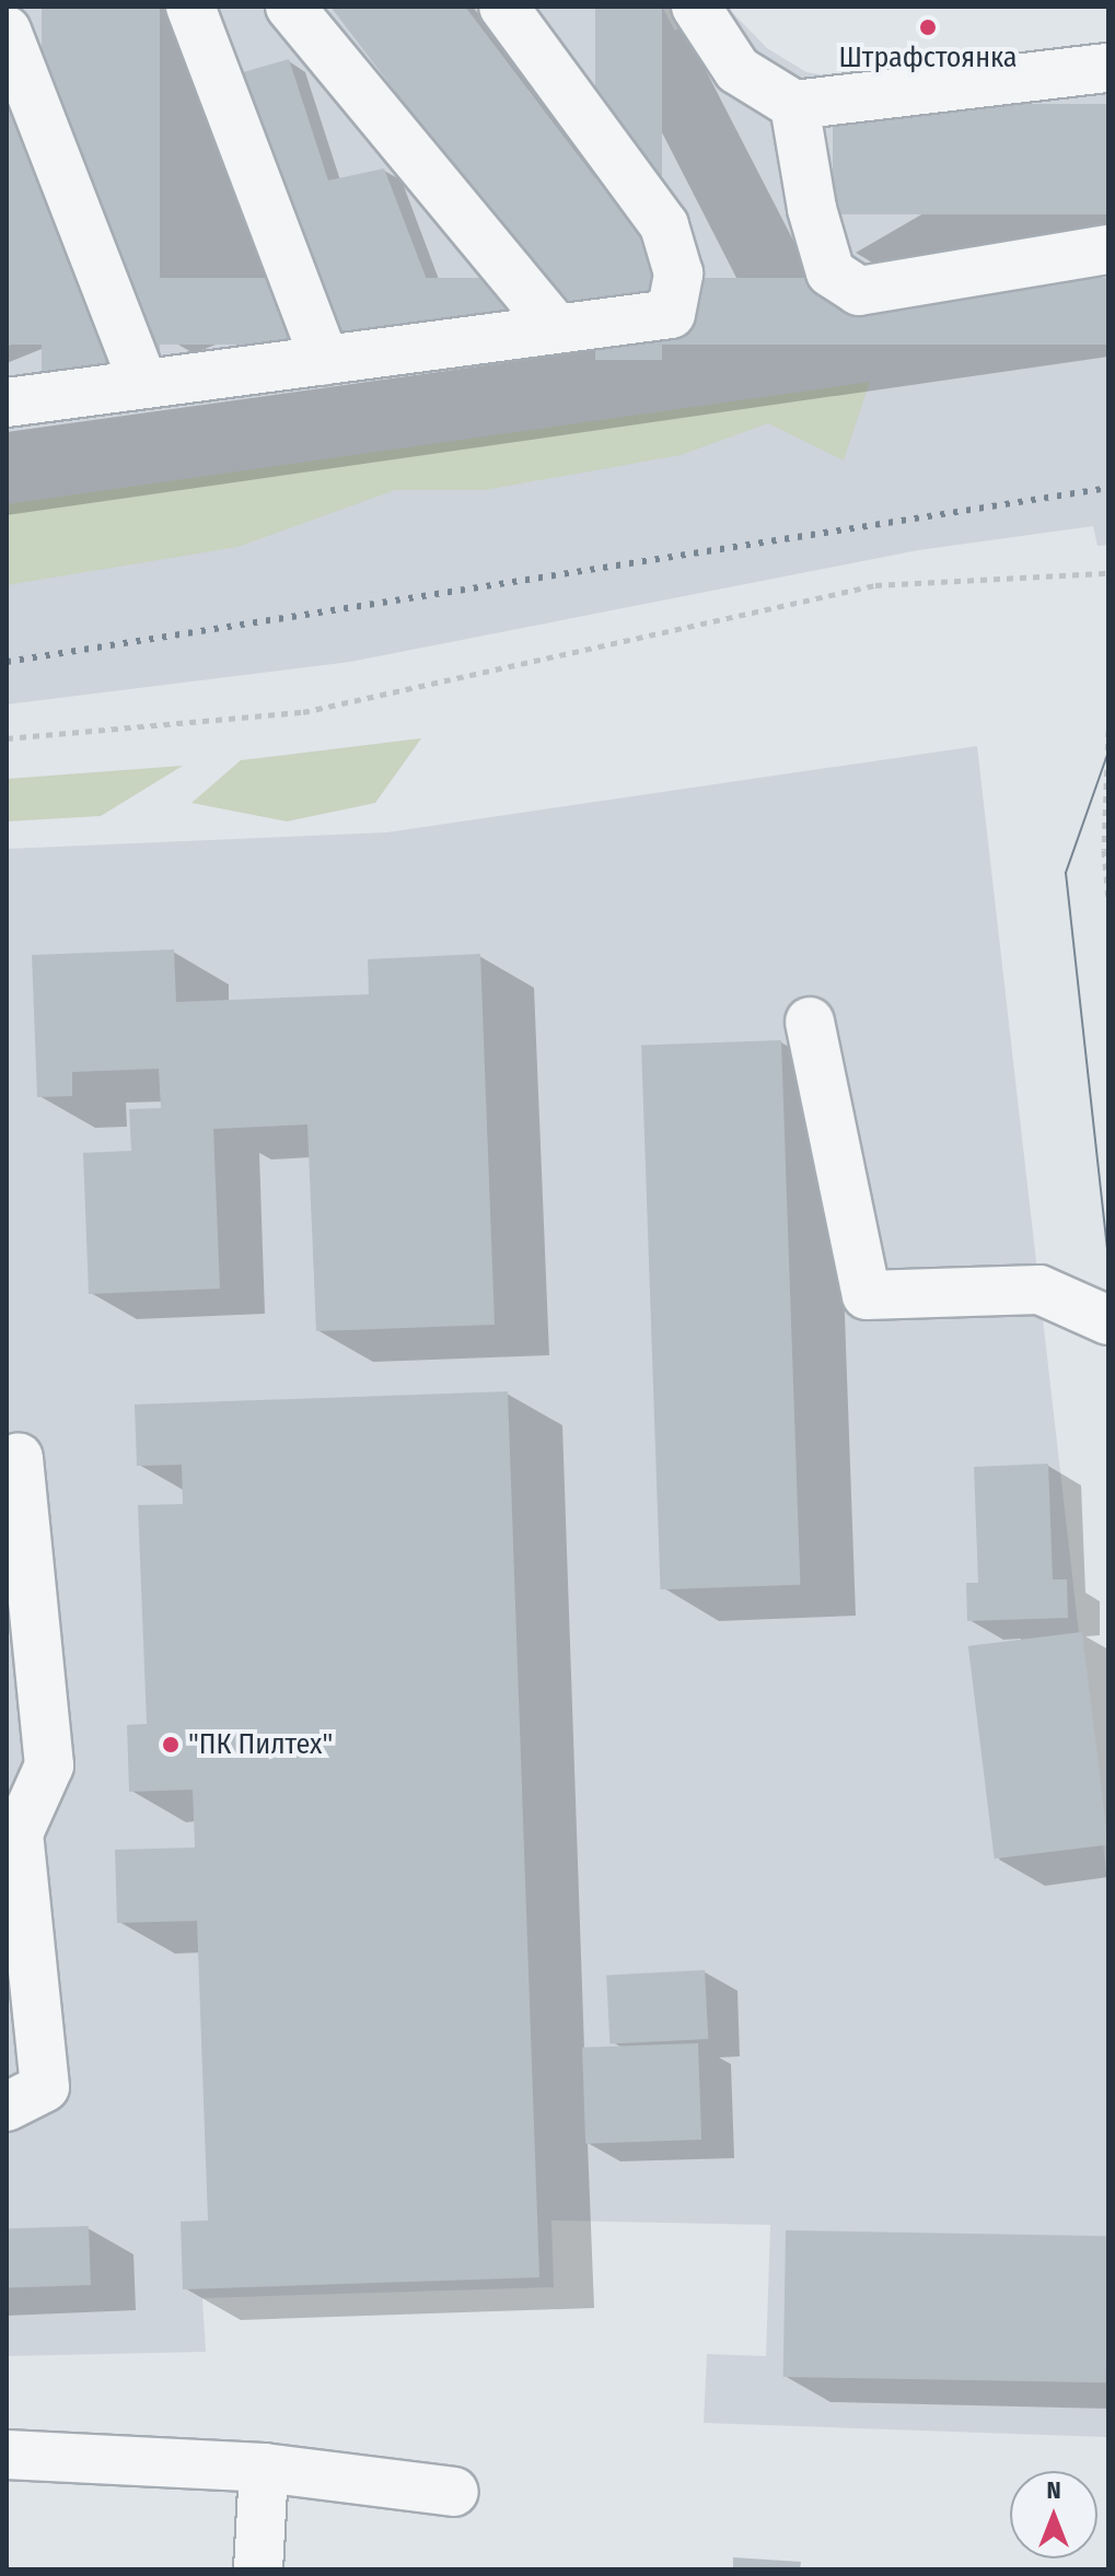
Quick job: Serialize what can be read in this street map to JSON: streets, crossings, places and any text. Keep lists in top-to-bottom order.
{
  "places": ["Штрафстоянка", "\"ПК Пилтех\""],
  "north": "top"
}
